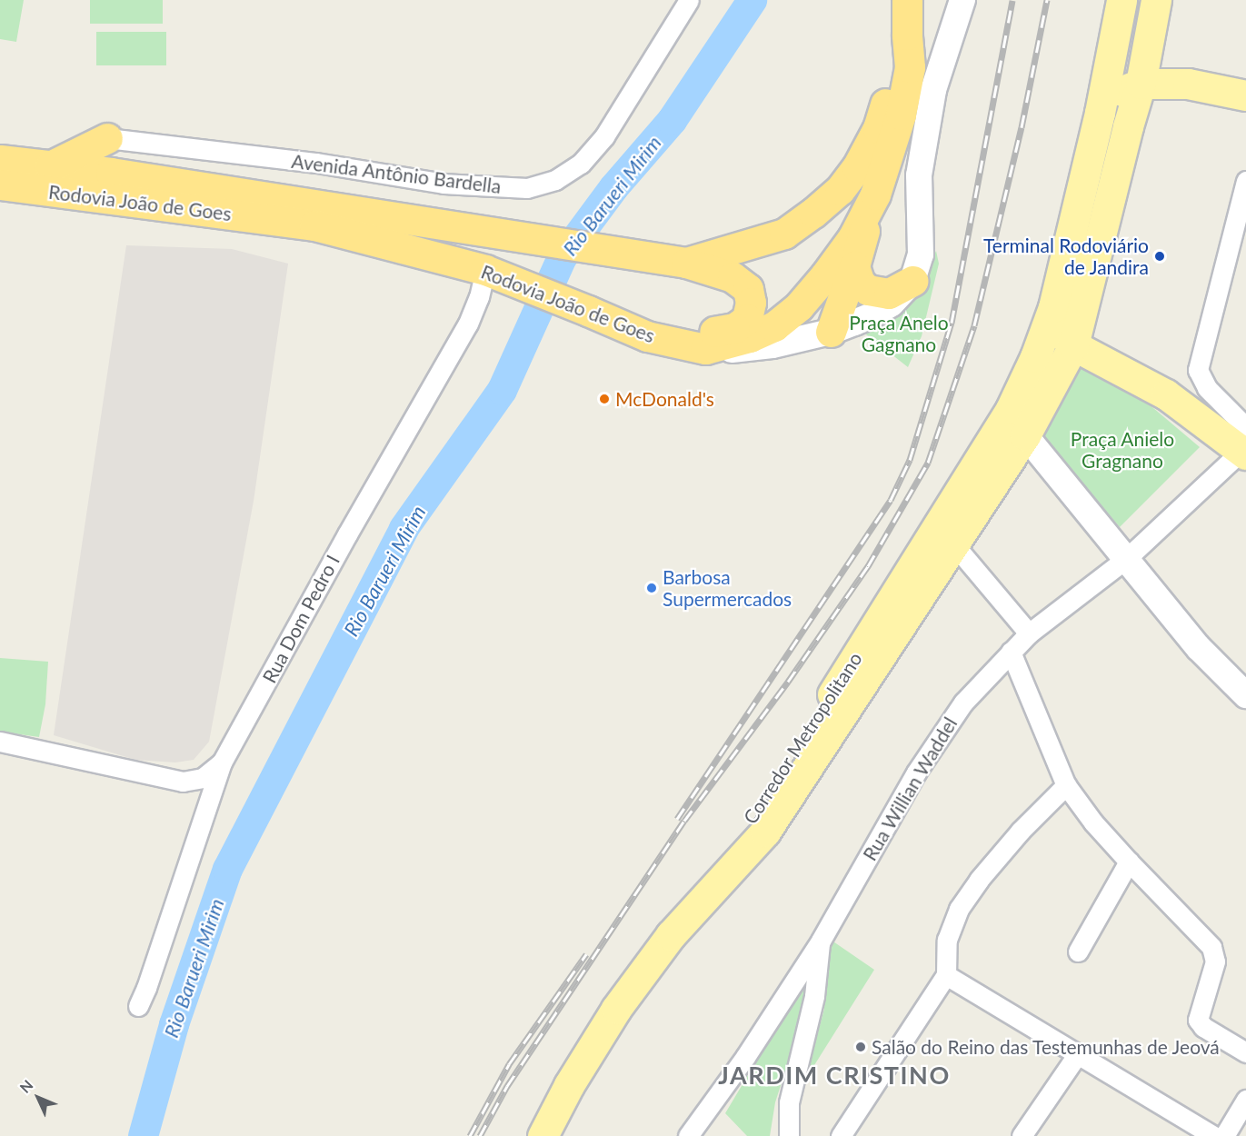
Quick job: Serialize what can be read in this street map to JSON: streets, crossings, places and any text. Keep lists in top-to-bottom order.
{
  "streets": {
    "highway": ["Rodovia João de Goes"],
    "main road": ["Corredor Metropolitano"],
    "street": ["Avenida Antônio Bardella", "Rua Dom Pedro I", "Rua Willian Waddel"]
  },
  "crossings": [
    ["Rodovia João de Goes", "Rua Dom Pedro I"]
  ],
  "districts": ["JARDIM CRISTINO"],
  "water": ["Rio Barueri Mirim"],
  "parks": ["Praça Anelo Gagnano", "Praça Anielo Gragnano"],
  "places": [
    "Terminal Rodoviário de Jandira",
    "McDonald's",
    "Barbosa Supermercados",
    "Salão do Reino das Testemunhas de Jeová"
  ],
  "north": "top left"
}
